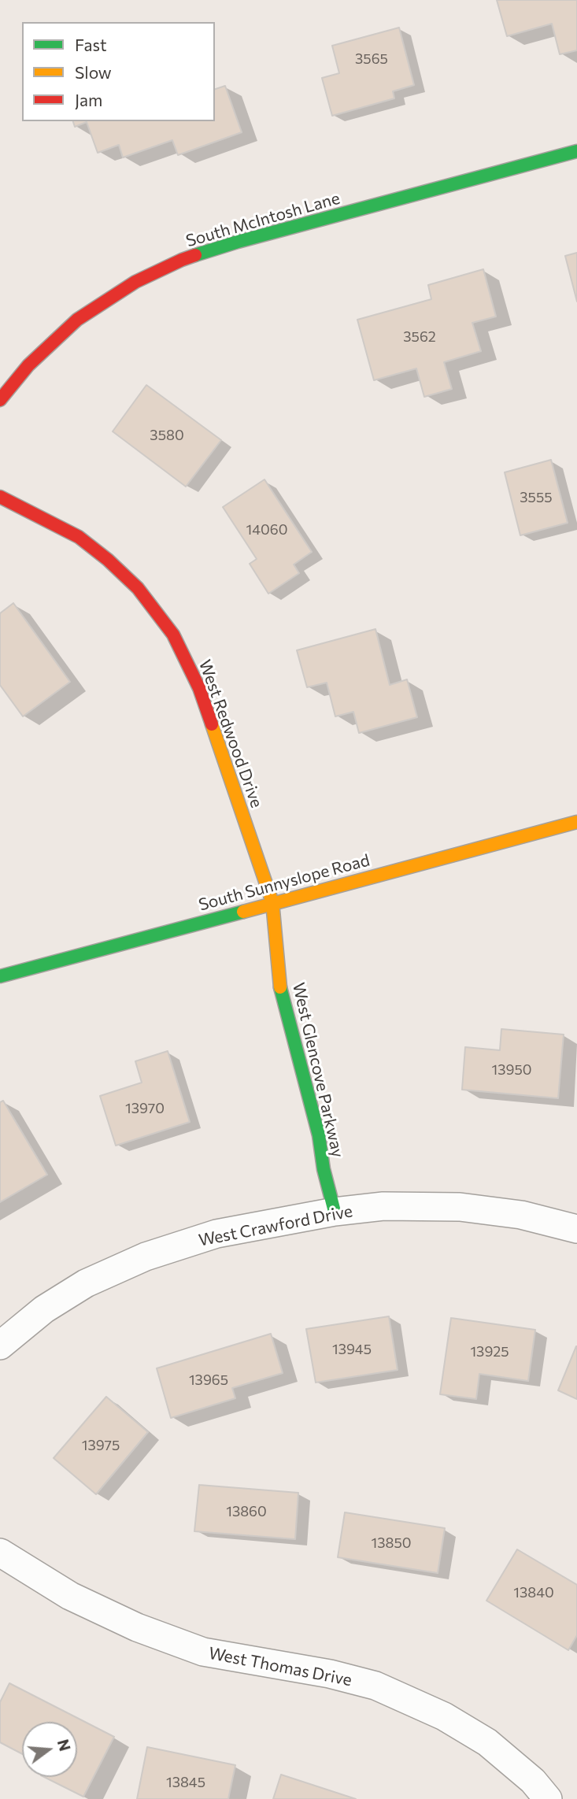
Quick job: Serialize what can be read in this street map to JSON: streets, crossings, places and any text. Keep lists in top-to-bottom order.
{
  "streets": {
    "street": [
      "South McIntosh Lane",
      "West Redwood Drive",
      "South Sunnyslope Road",
      "West Glencove Parkway",
      "West Crawford Drive",
      "West Thomas Drive"
    ]
  },
  "crossings": [
    ["West Redwood Drive", "South Sunnyslope Road"],
    ["West Redwood Drive", "West Glencove Parkway"],
    ["South Sunnyslope Road", "West Glencove Parkway"],
    ["West Glencove Parkway", "West Crawford Drive"]
  ],
  "house_numbers": [
    "3565",
    "3562",
    "3580",
    "3555",
    "14060",
    "13950",
    "13970",
    "13945",
    "13925",
    "13965",
    "13975",
    "13860",
    "13850",
    "13840",
    "13845"
  ],
  "legend": ["Fast", "Slow", "Jam"],
  "north": "right"
}
